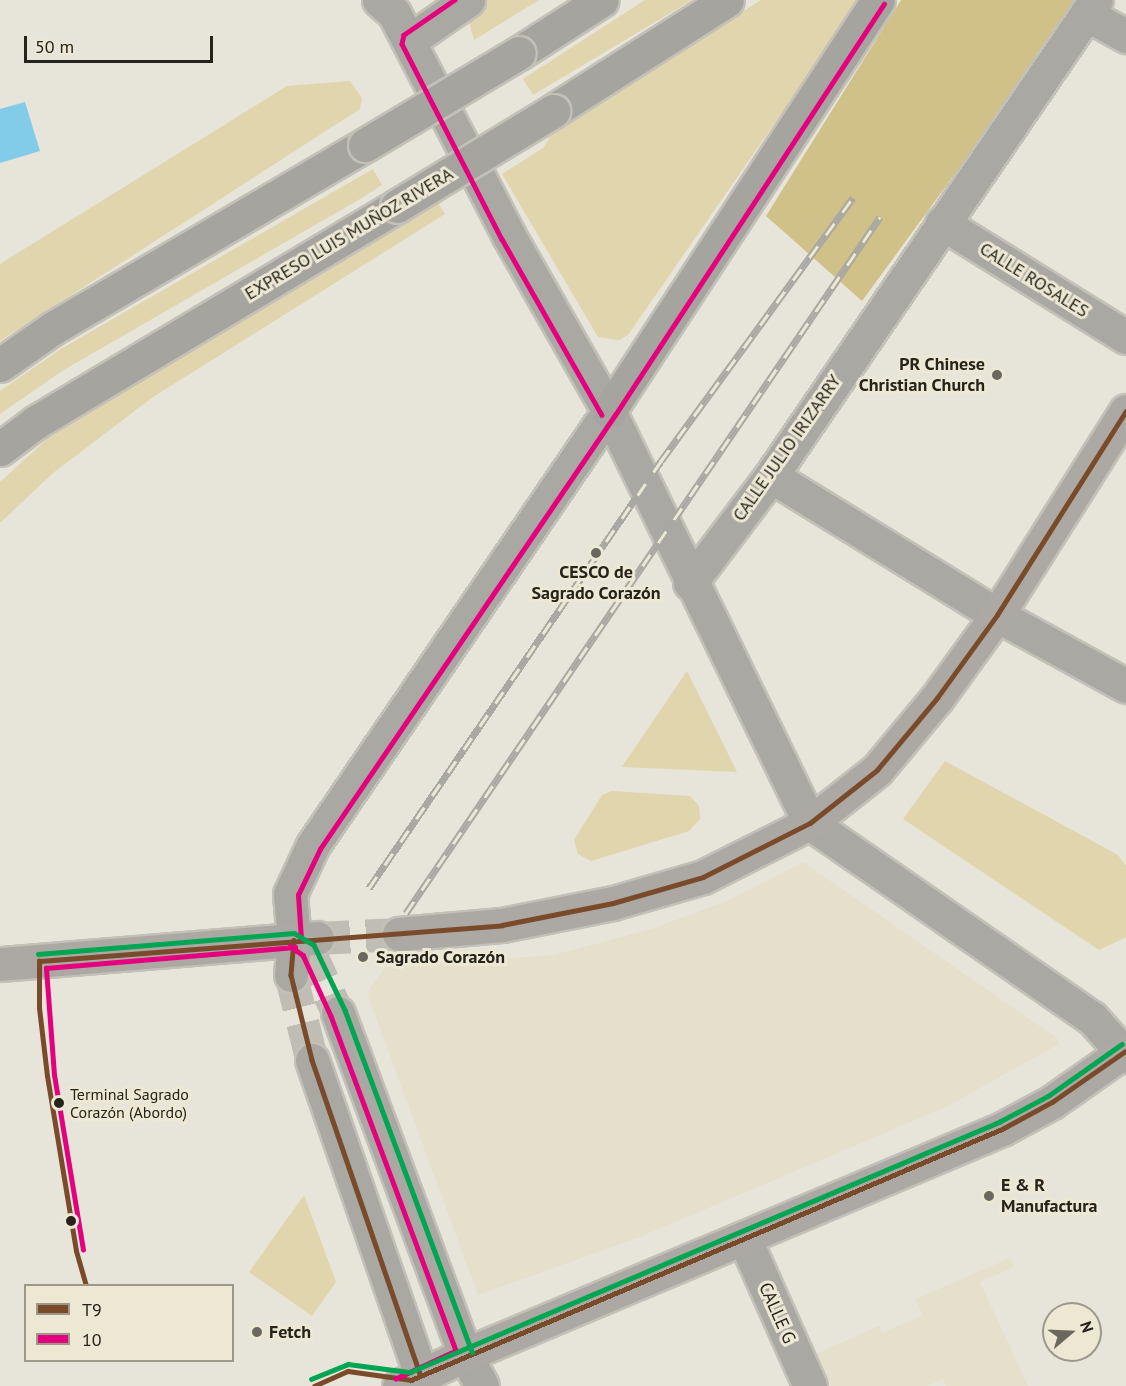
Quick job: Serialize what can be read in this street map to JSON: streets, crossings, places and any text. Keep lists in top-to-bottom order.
{
  "streets": {
    "highway": ["EXPRESO LUIS MUÑOZ RIVERA"],
    "street": ["CALLE ROSALES", "CALLE JULIO IRIZARRY", "CALLE G"]
  },
  "crossings": [
    ["CALLE ROSALES", "CALLE JULIO IRIZARRY"]
  ],
  "places": [
    "PR Chinese Christian Church",
    "CESCO de Sagrado Corazón",
    "Sagrado Corazón",
    "Terminal Sagrado Corazón (Abordo)",
    "E & R Manufactura",
    "Fetch"
  ],
  "lines": ["transit line 10", "transit line T9"],
  "legend": ["T9", "10"],
  "scale_bar": "50 m",
  "north": "right"
}
